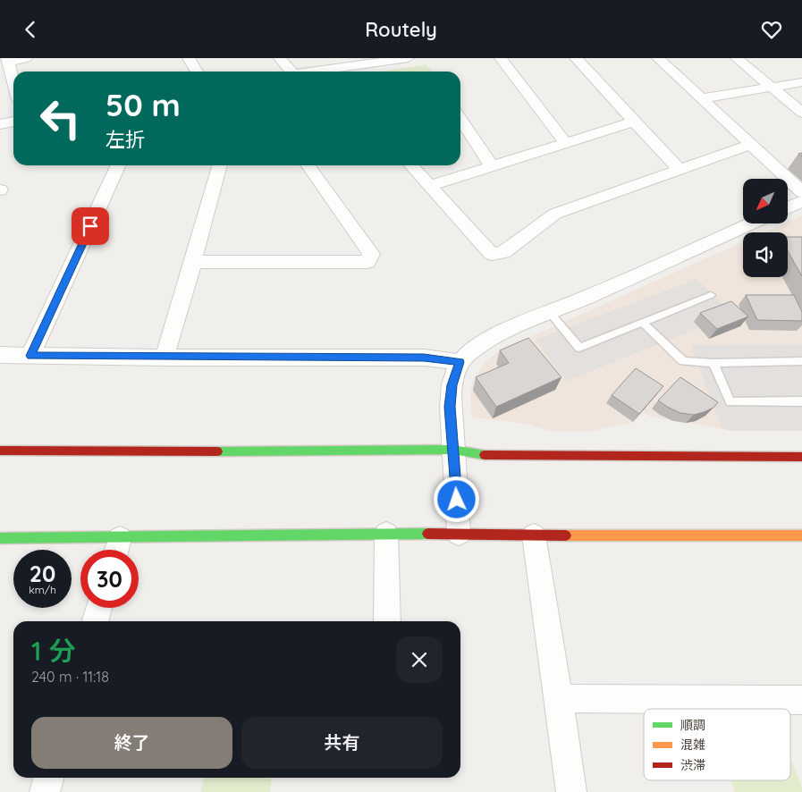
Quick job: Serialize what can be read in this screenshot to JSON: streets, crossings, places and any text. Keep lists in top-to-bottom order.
{
  "legend": ["順調", "混雑", "渋滞"],
  "north": "bottom left",
  "page": {
    "header": "Routely",
    "turn": ["50 m", "左折"],
    "speed": "20 km/h",
    "limit": "30",
    "heading": ["1 分", "240 m · 11:18"],
    "buttons": ["終了", "共有"]
  }
}
